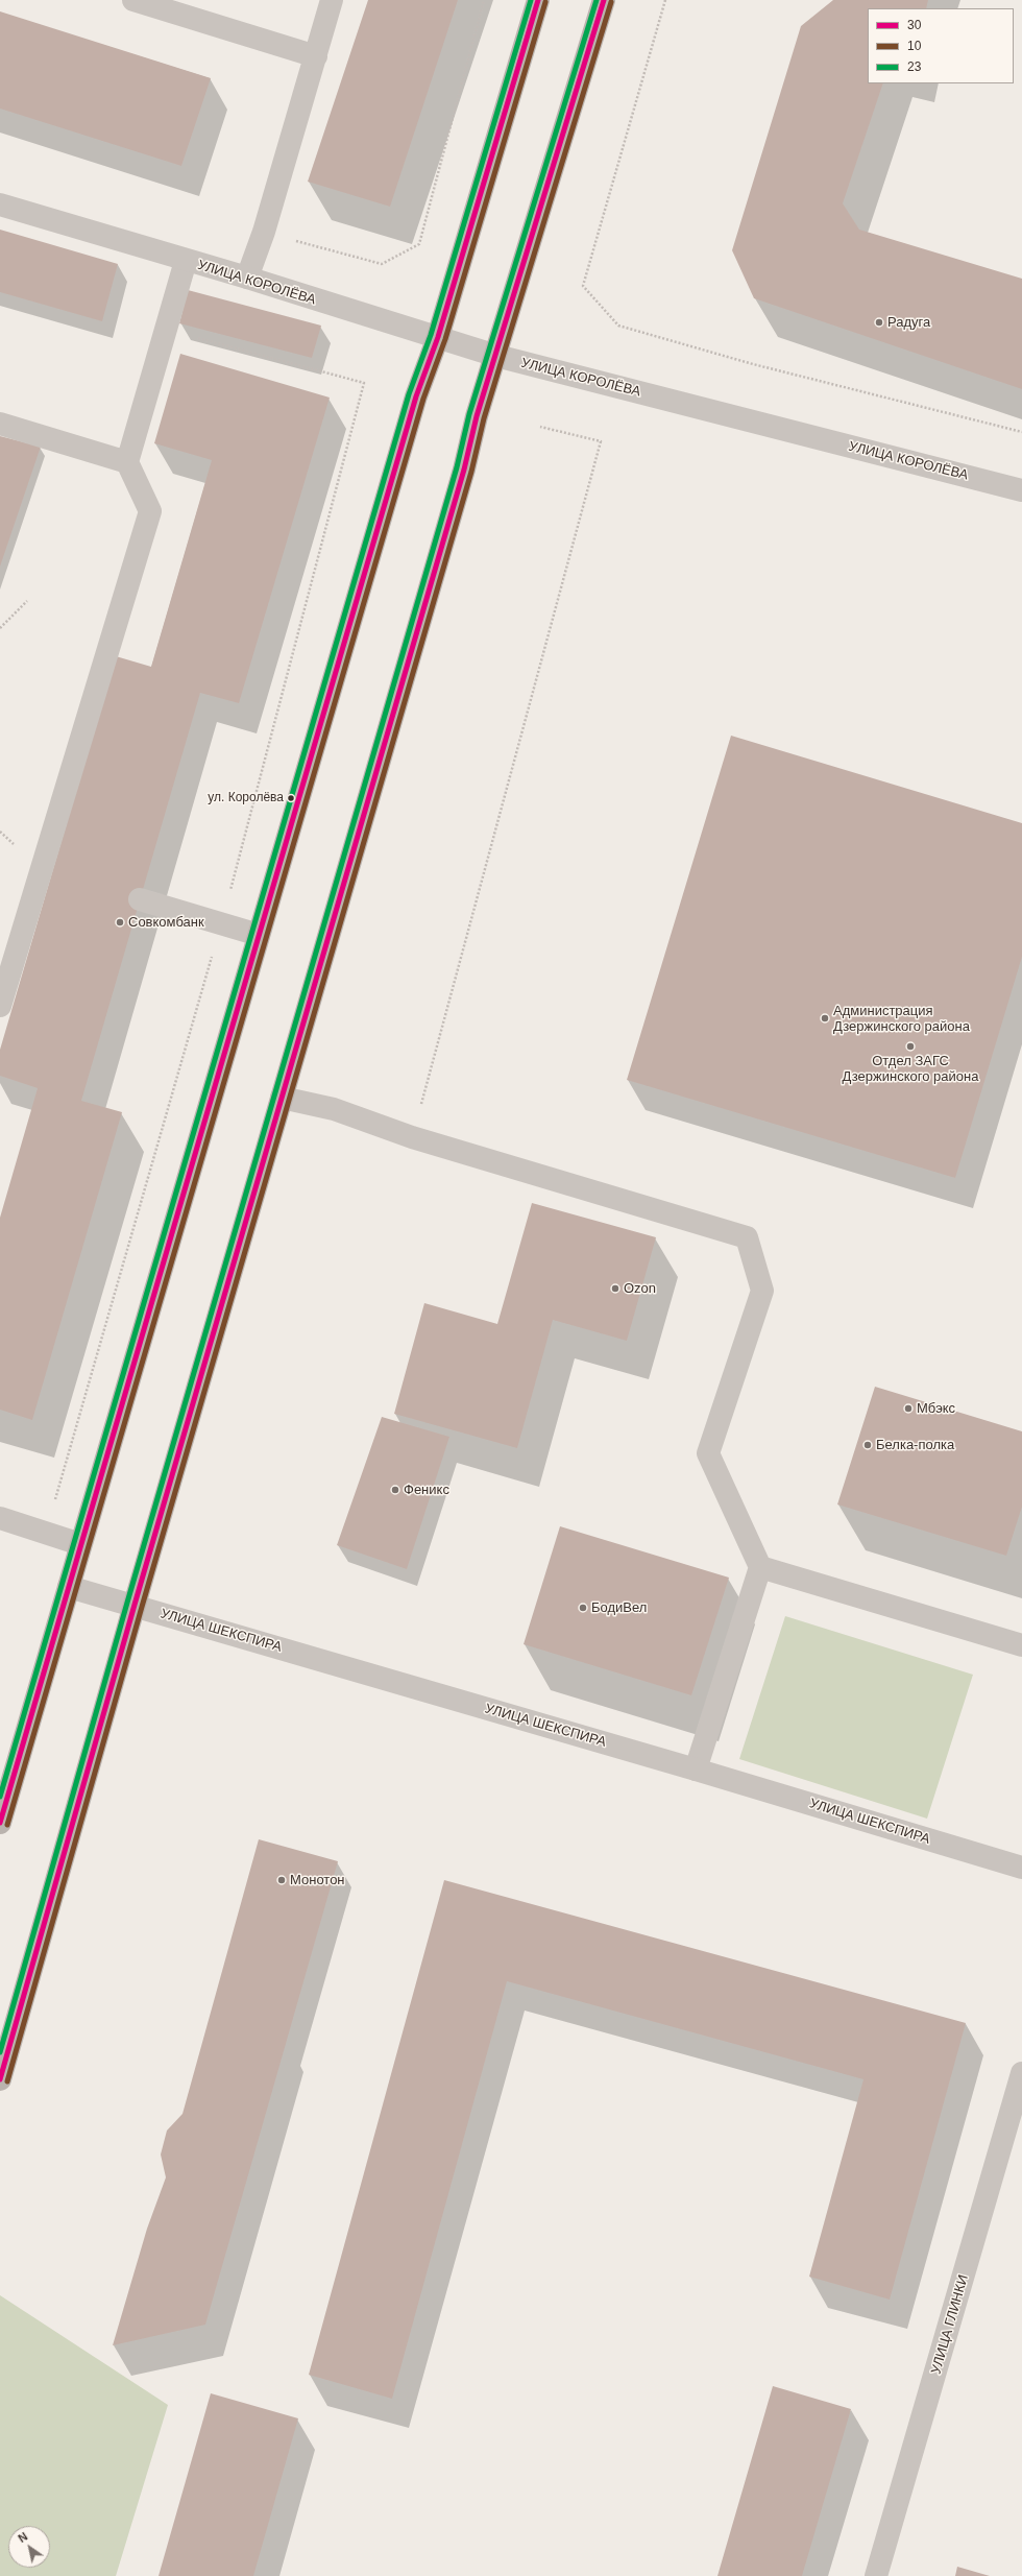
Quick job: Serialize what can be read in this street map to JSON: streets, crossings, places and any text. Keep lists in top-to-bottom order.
{
  "streets": {
    "street": ["УЛИЦА КОРОЛЁВА", "УЛИЦА ШЕКСПИРА", "УЛИЦА ГЛИНКИ"]
  },
  "places": [
    "Радуга",
    "ул. Королёва",
    "Совкомбанк",
    "Администрация Дзержинского района",
    "Отдел ЗАГС Дзержинского района",
    "Ozon",
    "Мбэкс",
    "Белка-полка",
    "Феникс",
    "БодиВел",
    "Монотон"
  ],
  "lines": ["transit line 30", "transit line 23", "transit line 10"],
  "legend": ["30", "10", "23"],
  "north": "top left"
}
